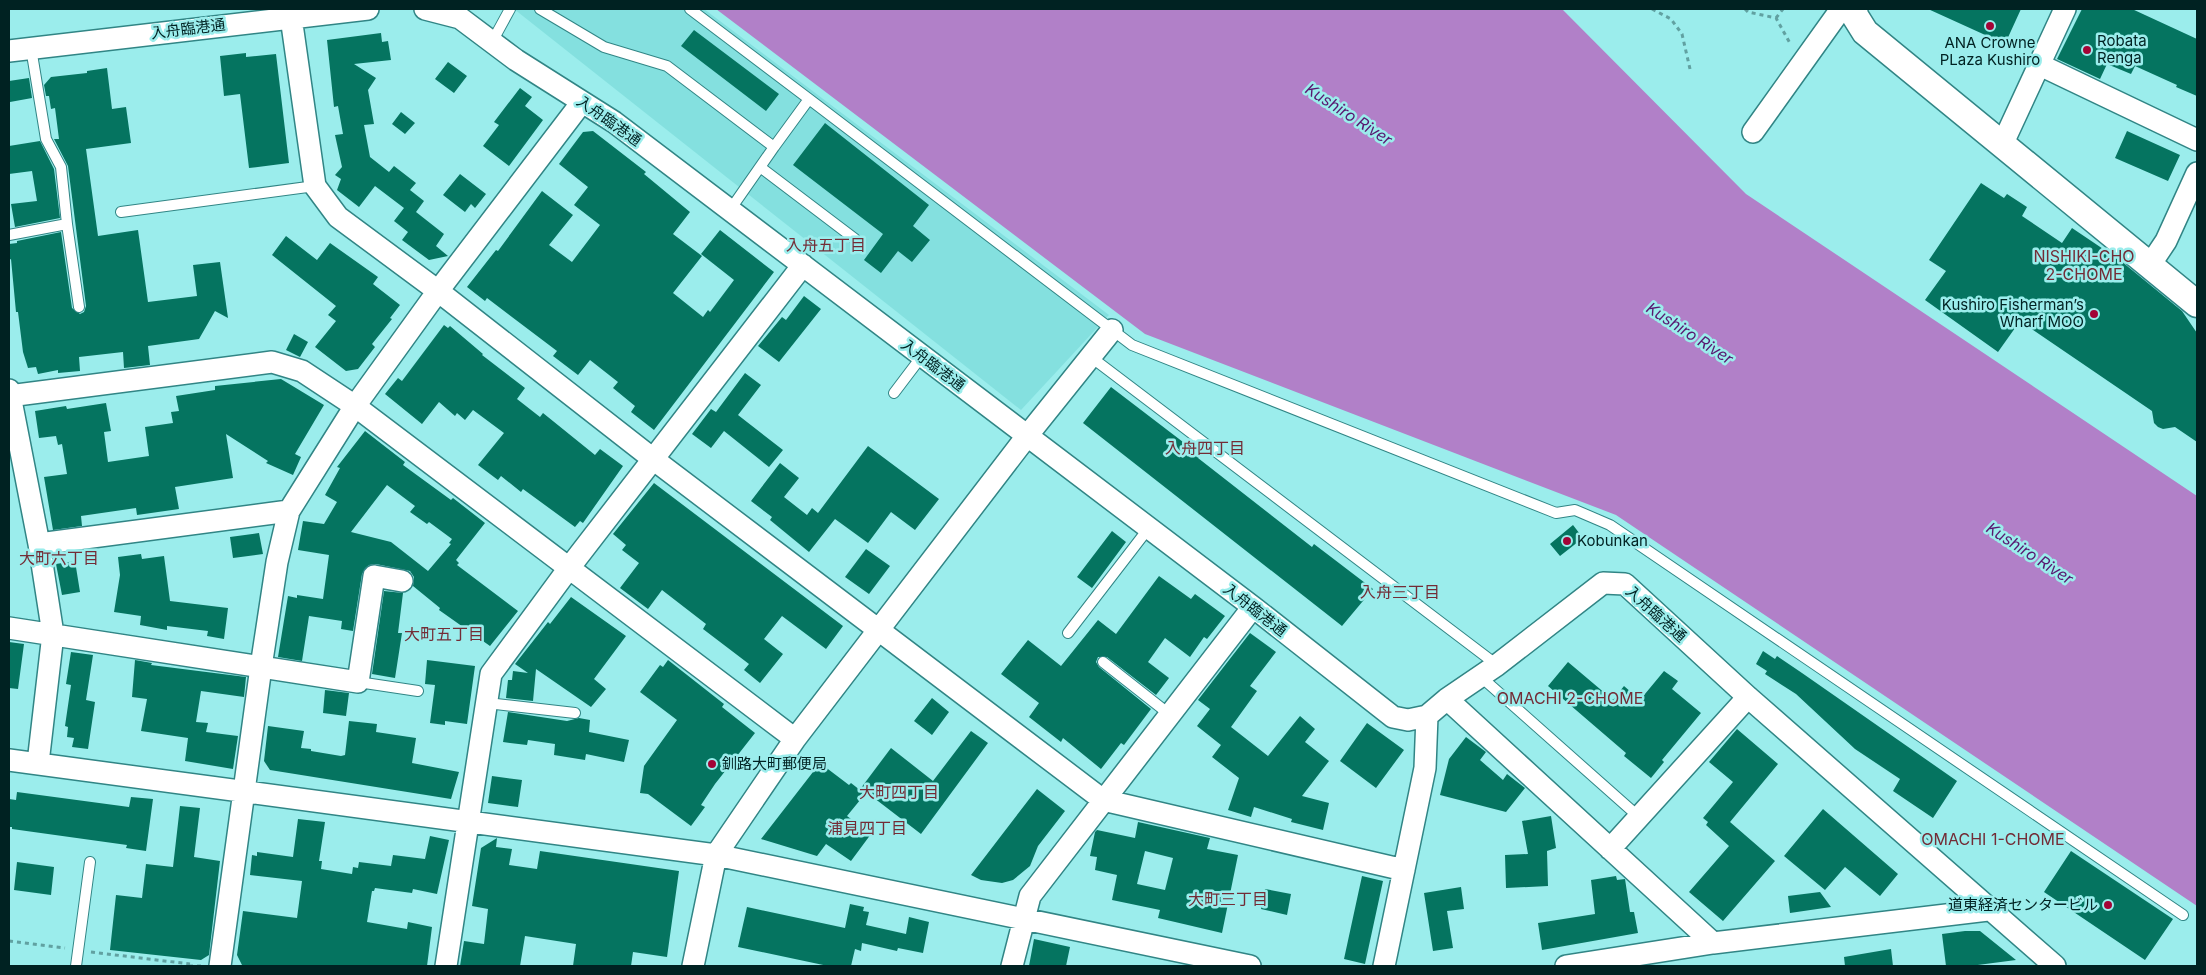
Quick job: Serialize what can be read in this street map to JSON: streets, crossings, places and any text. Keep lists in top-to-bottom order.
{
  "streets": {
    "street": ["入舟臨港通"]
  },
  "districts": [
    "入舟五丁目",
    "NISHIKI-CHO 2-CHOME",
    "入舟四丁目",
    "大町六丁目",
    "入舟三丁目",
    "大町五丁目",
    "OMACHI 2-CHOME",
    "大町四丁目",
    "浦見四丁目",
    "OMACHI 1-CHOME",
    "大町三丁目"
  ],
  "water": ["Kushiro River"],
  "places": [
    "ANA Crowne PLaza Kushiro",
    "Robata Renga",
    "Kushiro Fisherman’s Wharf MOO",
    "Kobunkan",
    "釧路大町郵便局",
    "道東経済センタービル"
  ]
}
